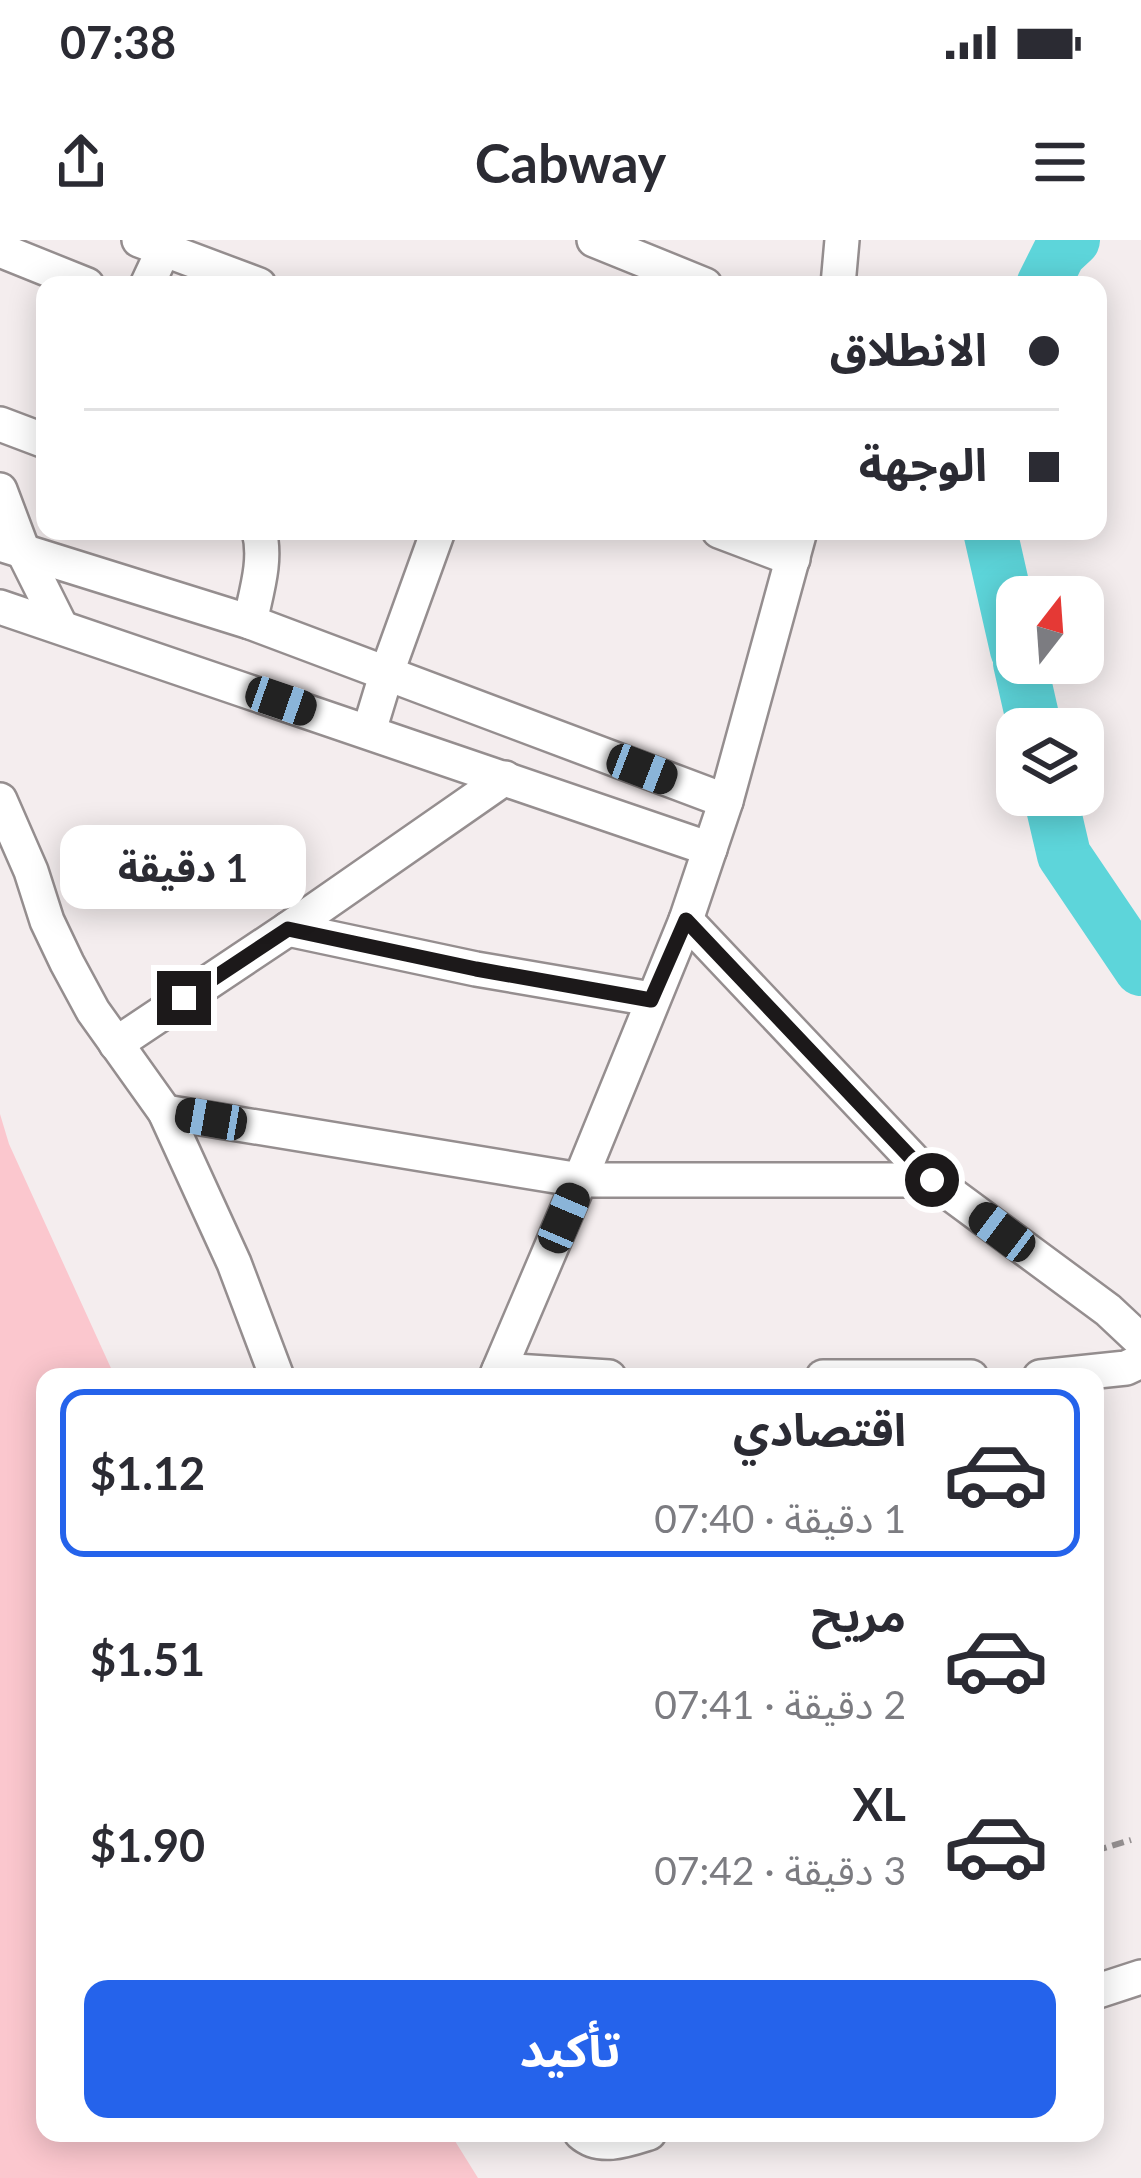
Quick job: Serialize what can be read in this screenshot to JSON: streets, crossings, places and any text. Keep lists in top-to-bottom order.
{
  "north": "top",
  "page": {
    "status": "07:38",
    "header": "Cabway",
    "banner": ["الانطلاق", "الوجهة"],
    "bubble": "1 دقيقة",
    "list": [
      {
        "name": "اقتصادي",
        "note": "1 دقيقة · 07:40",
        "value": "$1.12"
      },
      {
        "name": "مريح",
        "note": "2 دقيقة · 07:41",
        "value": "$1.51"
      },
      {
        "name": "XL",
        "note": "3 دقيقة · 07:42",
        "value": "$1.90"
      }
    ],
    "buttons": "تأكيد"
  }
}
